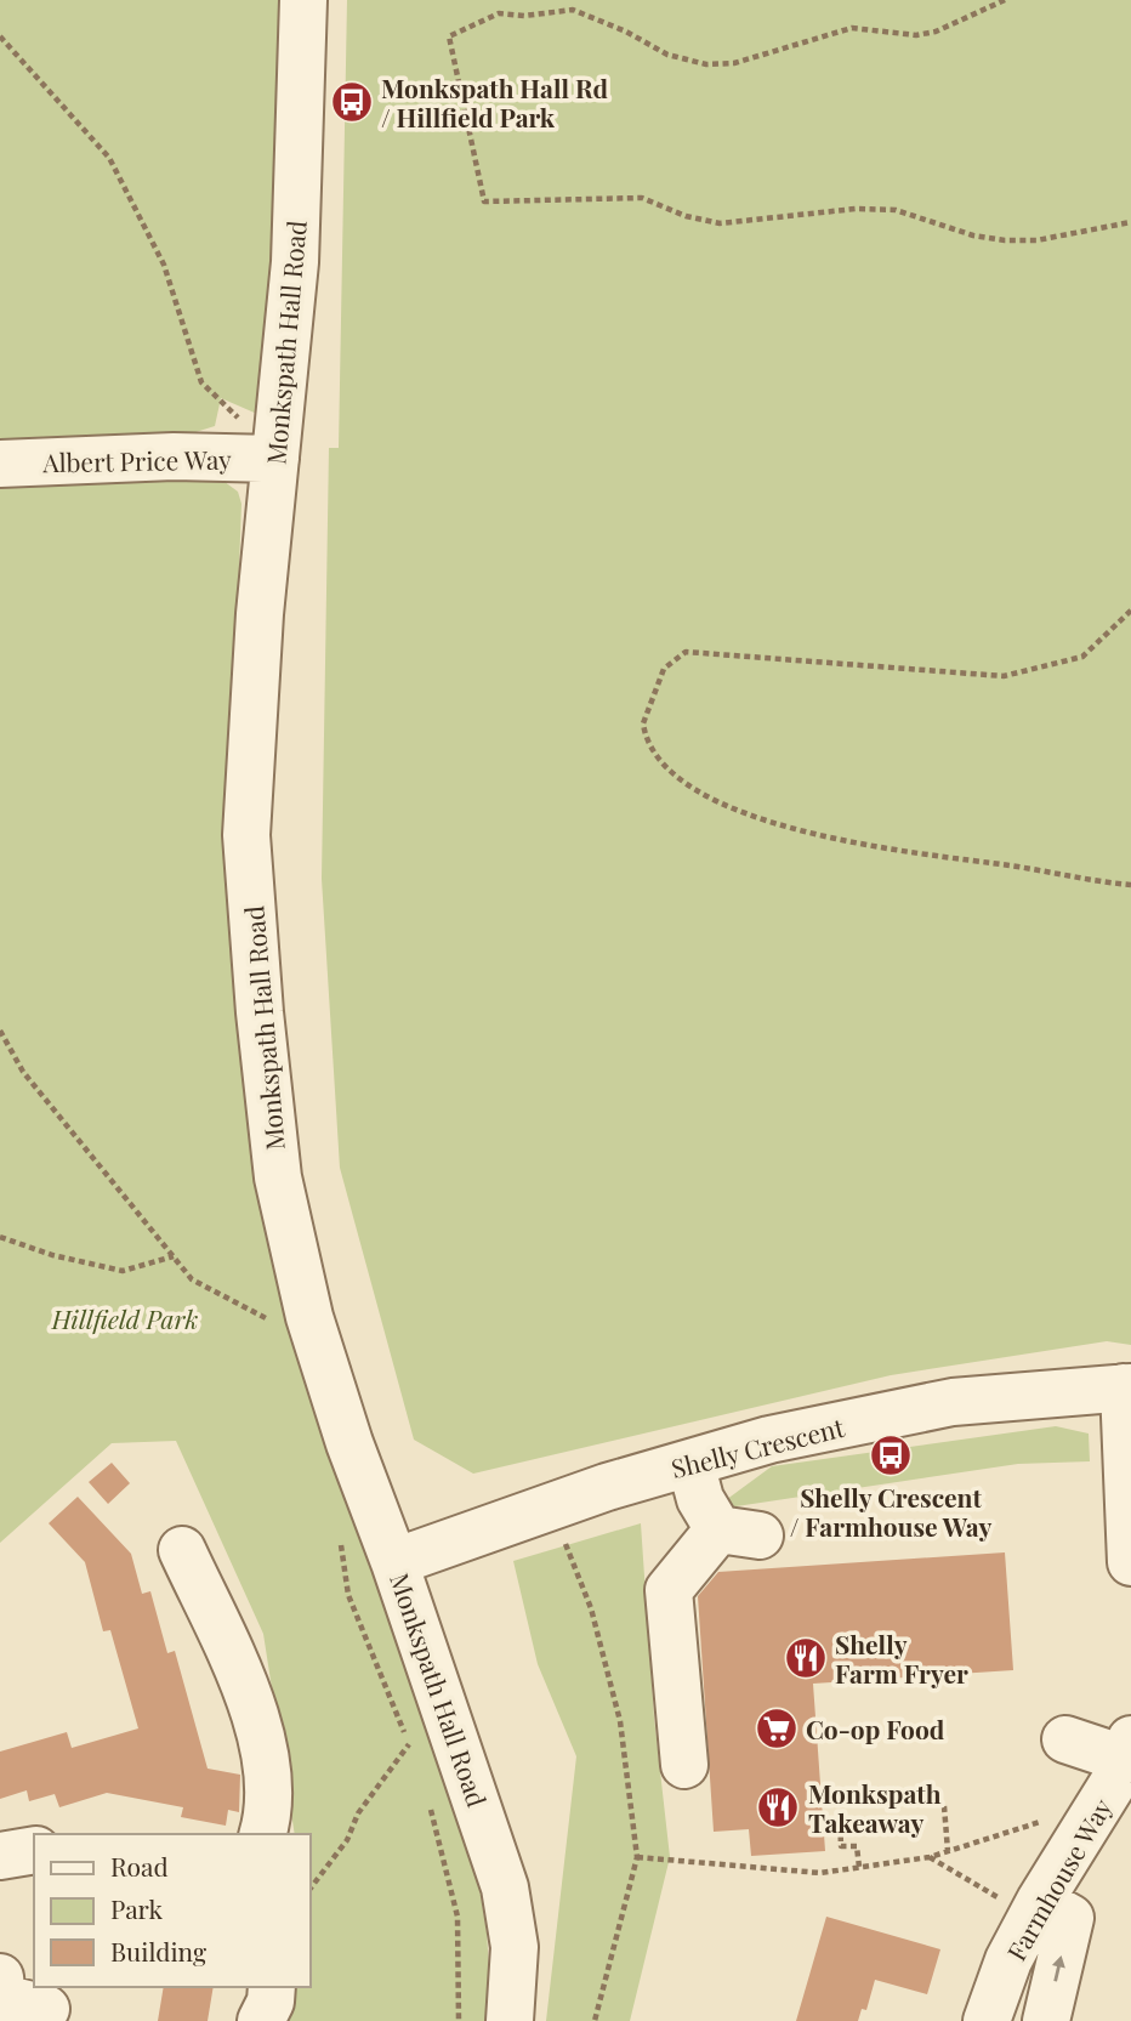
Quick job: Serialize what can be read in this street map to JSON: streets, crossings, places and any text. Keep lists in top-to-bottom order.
{
  "streets": {
    "street": [
      "Monkspath Hall Road",
      "Albert Price Way",
      "Shelly Crescent",
      "Farmhouse Way"
    ]
  },
  "crossings": [
    ["Monkspath Hall Road", "Albert Price Way"],
    ["Monkspath Hall Road", "Shelly Crescent"]
  ],
  "parks": ["Hillfield Park"],
  "places": {
    "bus stop": ["Monkspath Hall Rd / Hillfield Park", "Shelly Crescent / Farmhouse Way"],
    "restaurant": ["Shelly Farm Fryer", "Monkspath Takeaway"],
    "supermarket": ["Co-op Food"]
  },
  "legend": ["Road", "Park", "Building"]
}
